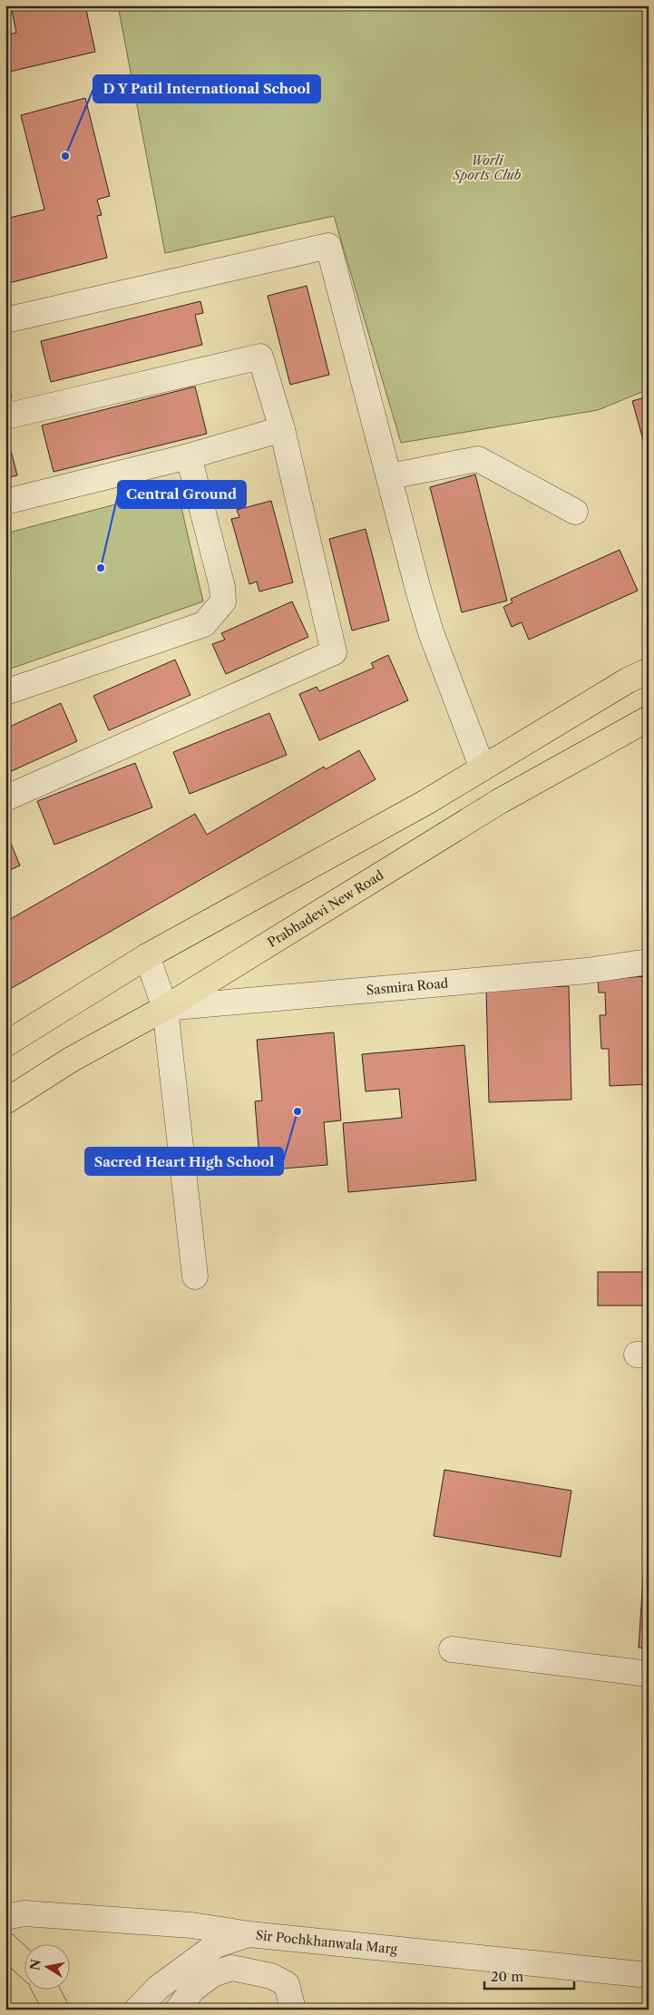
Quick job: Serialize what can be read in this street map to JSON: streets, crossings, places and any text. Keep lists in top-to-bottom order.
{
  "streets": {
    "main road": ["Prabhadevi New Road"],
    "street": ["Sasmira Road", "Sir Pochkhanwala Marg"]
  },
  "crossings": [
    ["Prabhadevi New Road", "Sasmira Road"]
  ],
  "parks": ["Worli Sports Club"],
  "places": ["D Y Patil International School", "Central Ground", "Sacred Heart High School"],
  "scale_bar": "20 m",
  "north": "left"
}
